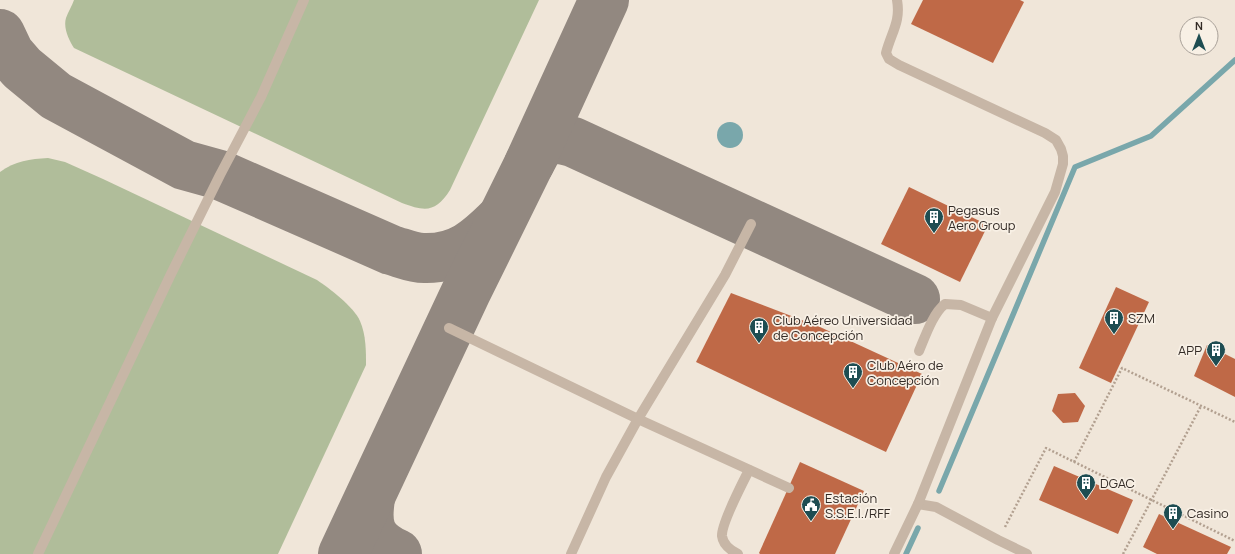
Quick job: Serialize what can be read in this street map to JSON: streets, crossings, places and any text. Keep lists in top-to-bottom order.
{
  "places": {
    "building": [
      "Pegasus Aero Group",
      "SZM",
      "Club Aéreo Universidad de Concepción",
      "APP",
      "Club Aéro de Concepción",
      "DGAC",
      "Casino"
    ],
    "public building": ["Estación S.S.E.I./RFF"]
  },
  "north": "top"
}
